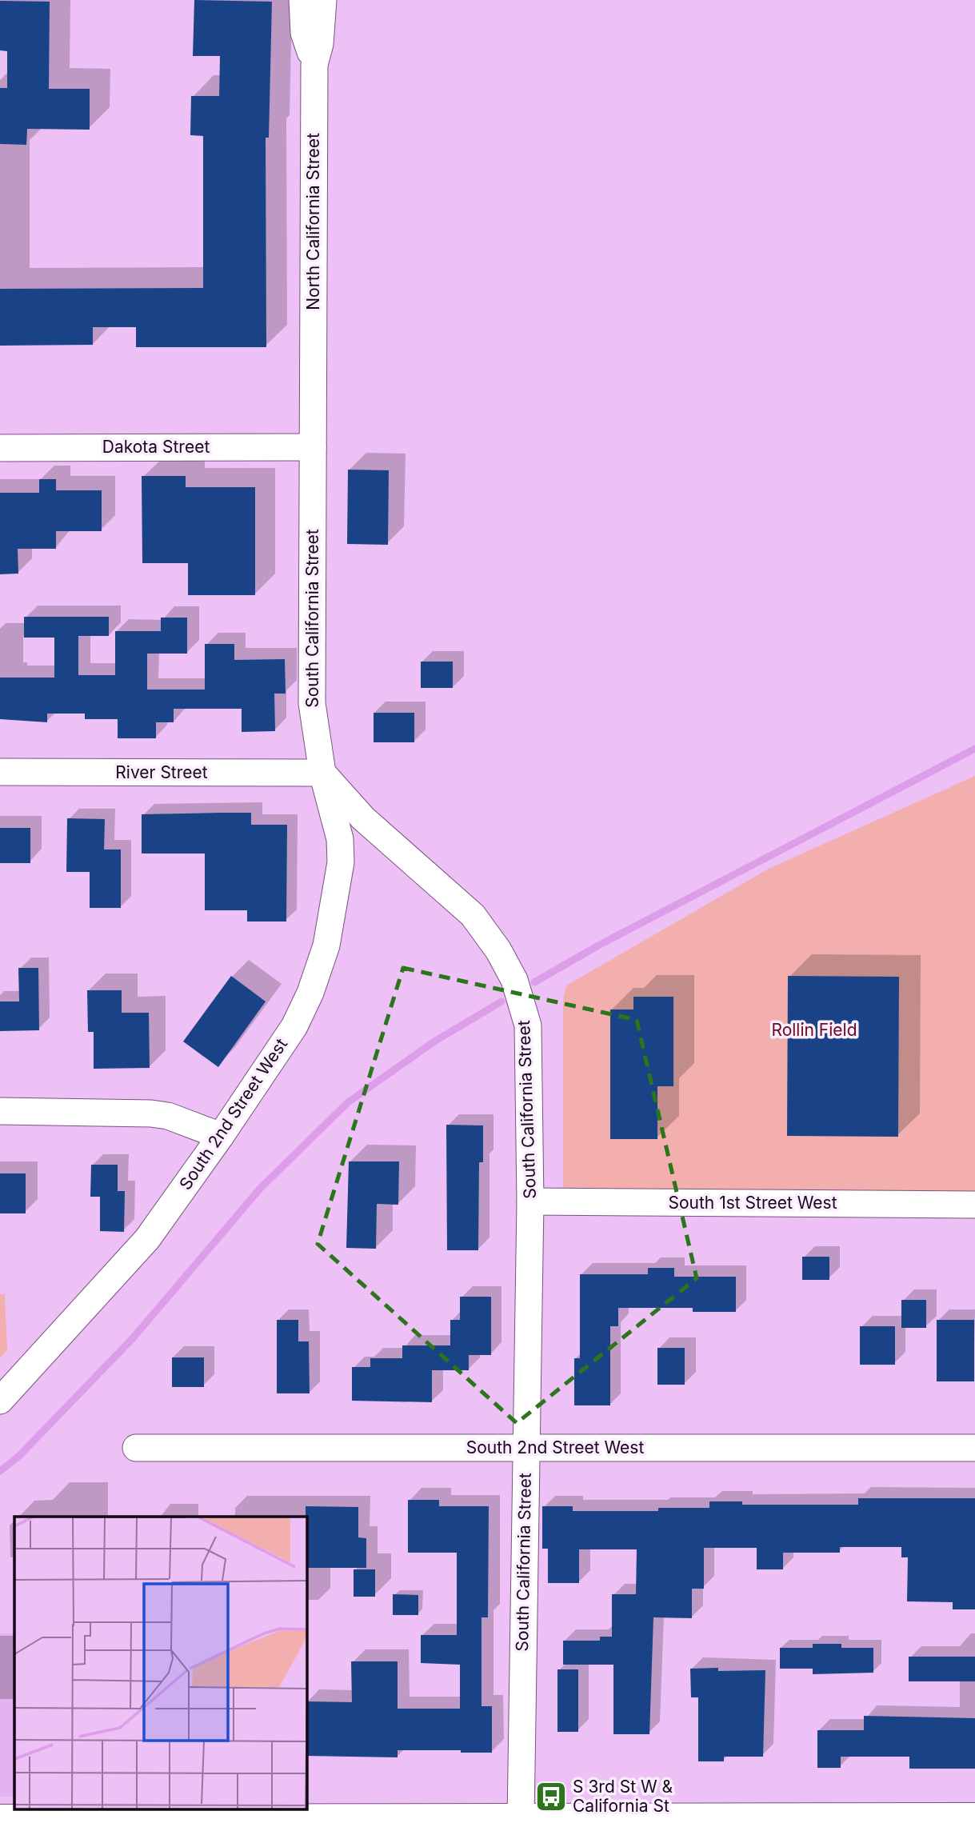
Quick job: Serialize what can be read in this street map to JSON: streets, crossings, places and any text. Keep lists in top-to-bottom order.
{
  "streets": {
    "street": [
      "North California Street",
      "Dakota Street",
      "South California Street",
      "River Street",
      "South 2nd Street West",
      "South 1st Street West"
    ]
  },
  "crossings": [
    ["North California Street", "South California Street"],
    ["Dakota Street", "South California Street"],
    ["South California Street", "River Street"],
    ["South California Street", "South 2nd Street West"],
    ["South California Street", "South 1st Street West"],
    ["River Street", "South 2nd Street West"]
  ],
  "parks": ["Rollin Field"],
  "places": {
    "bus stop": ["S 3rd St W & California St"]
  }
}
